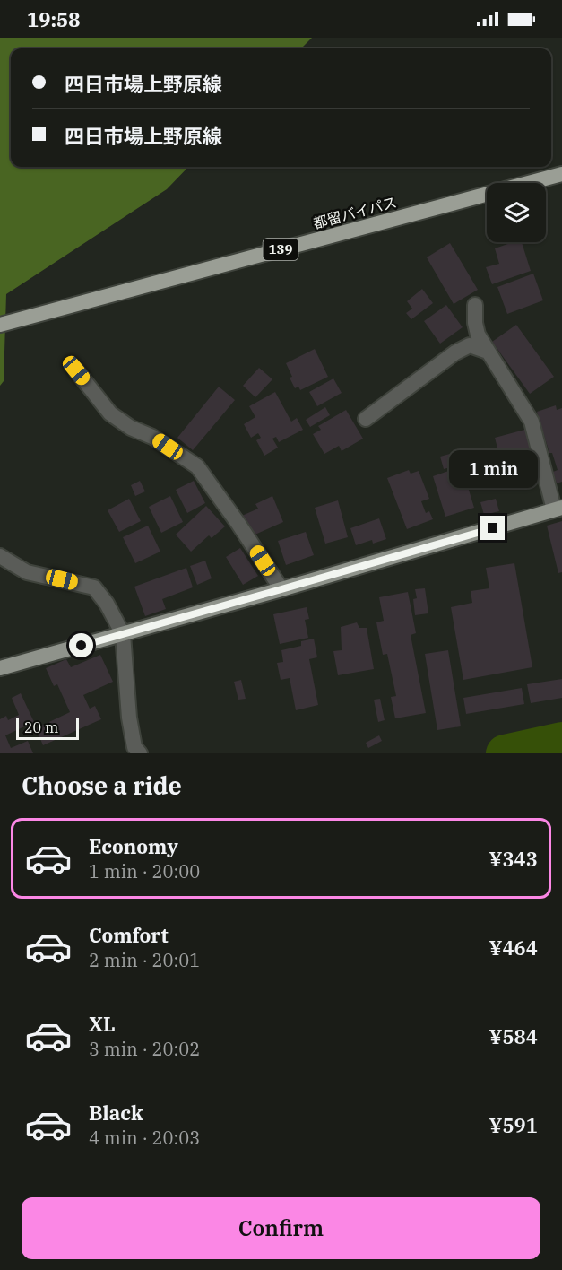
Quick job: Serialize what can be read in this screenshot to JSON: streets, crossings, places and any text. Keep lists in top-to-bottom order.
{
  "streets": {
    "highway": ["都留バイパス", "139"]
  },
  "scale_bar": "20 m",
  "page": {
    "status": "19:58",
    "banner": ["四日市場上野原線", "四日市場上野原線"],
    "bubble": "1 min",
    "scale": "20 m",
    "heading": "Choose a ride",
    "list": [
      {
        "name": "Economy",
        "note": "1 min · 20:00",
        "value": "¥343"
      },
      {
        "name": "Comfort",
        "note": "2 min · 20:01",
        "value": "¥464"
      },
      {
        "name": "XL",
        "note": "3 min · 20:02",
        "value": "¥584"
      },
      {
        "name": "Black",
        "note": "4 min · 20:03",
        "value": "¥591"
      }
    ],
    "buttons": "Confirm"
  }
}
